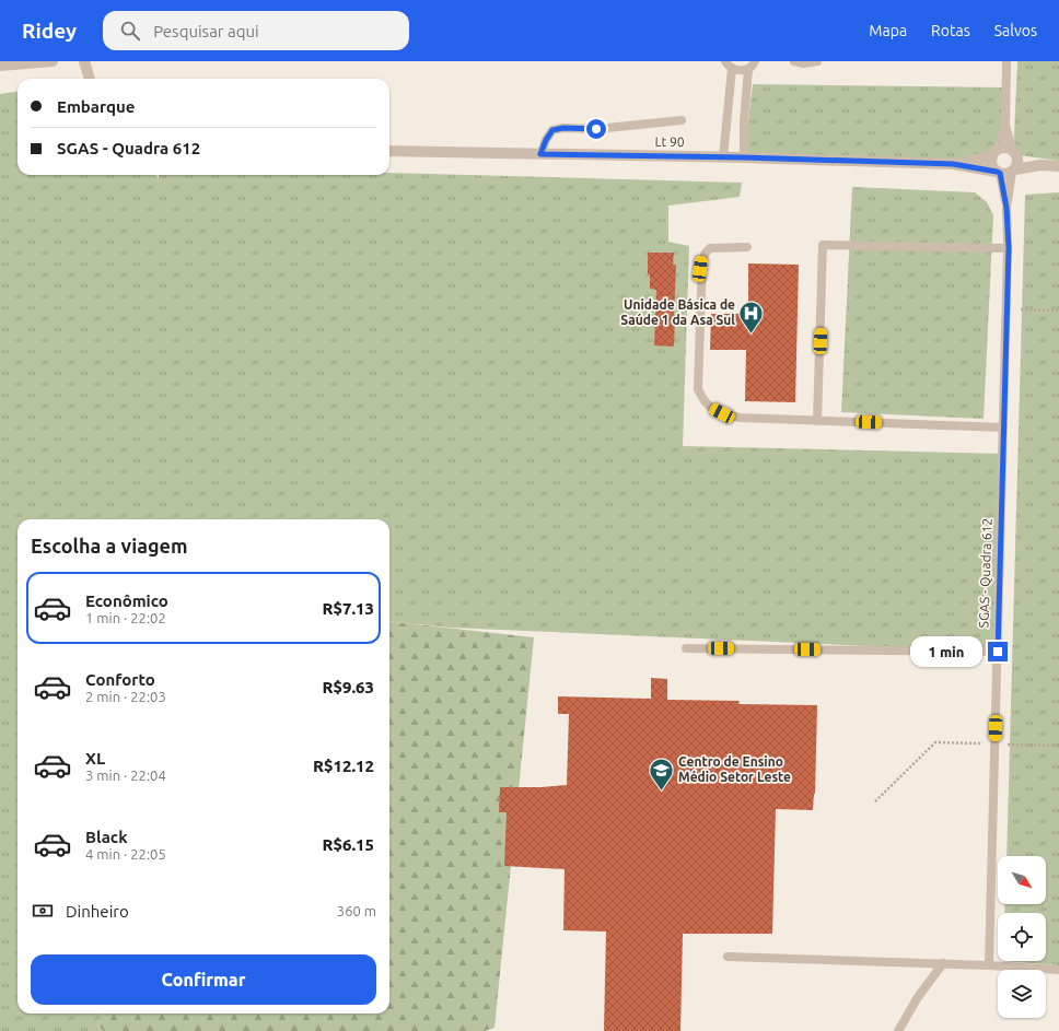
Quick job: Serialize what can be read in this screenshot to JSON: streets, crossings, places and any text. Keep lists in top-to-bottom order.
{
  "streets": {
    "street": ["Lt 90"],
    "lane": ["SGAS - Quadra 612"]
  },
  "crossings": [
    ["Lt 90", "SGAS - Quadra 612"]
  ],
  "places": {
    "hospital": ["Unidade Básica de Saúde 1 da Asa Sul"],
    "school or university": ["Centro de Ensino Médio Setor Leste"]
  },
  "north": "bottom right",
  "page": {
    "header": "Ridey",
    "search": "Pesquisar aqui",
    "nav": ["Mapa", "Rotas", "Salvos"],
    "banner": ["Embarque", "SGAS - Quadra 612"],
    "heading": "Escolha a viagem",
    "list": [
      {
        "name": "Econômico",
        "note": "1 min · 22:02",
        "value": "R$7.13"
      },
      {
        "name": "Conforto",
        "note": "2 min · 22:03",
        "value": "R$9.63"
      },
      {
        "name": "XL",
        "note": "3 min · 22:04",
        "value": "R$12.12"
      },
      {
        "name": "Black",
        "note": "4 min · 22:05",
        "value": "R$6.15"
      }
    ],
    "bubble": "1 min",
    "pay": ["Dinheiro", "360 m"],
    "buttons": "Confirmar"
  }
}
